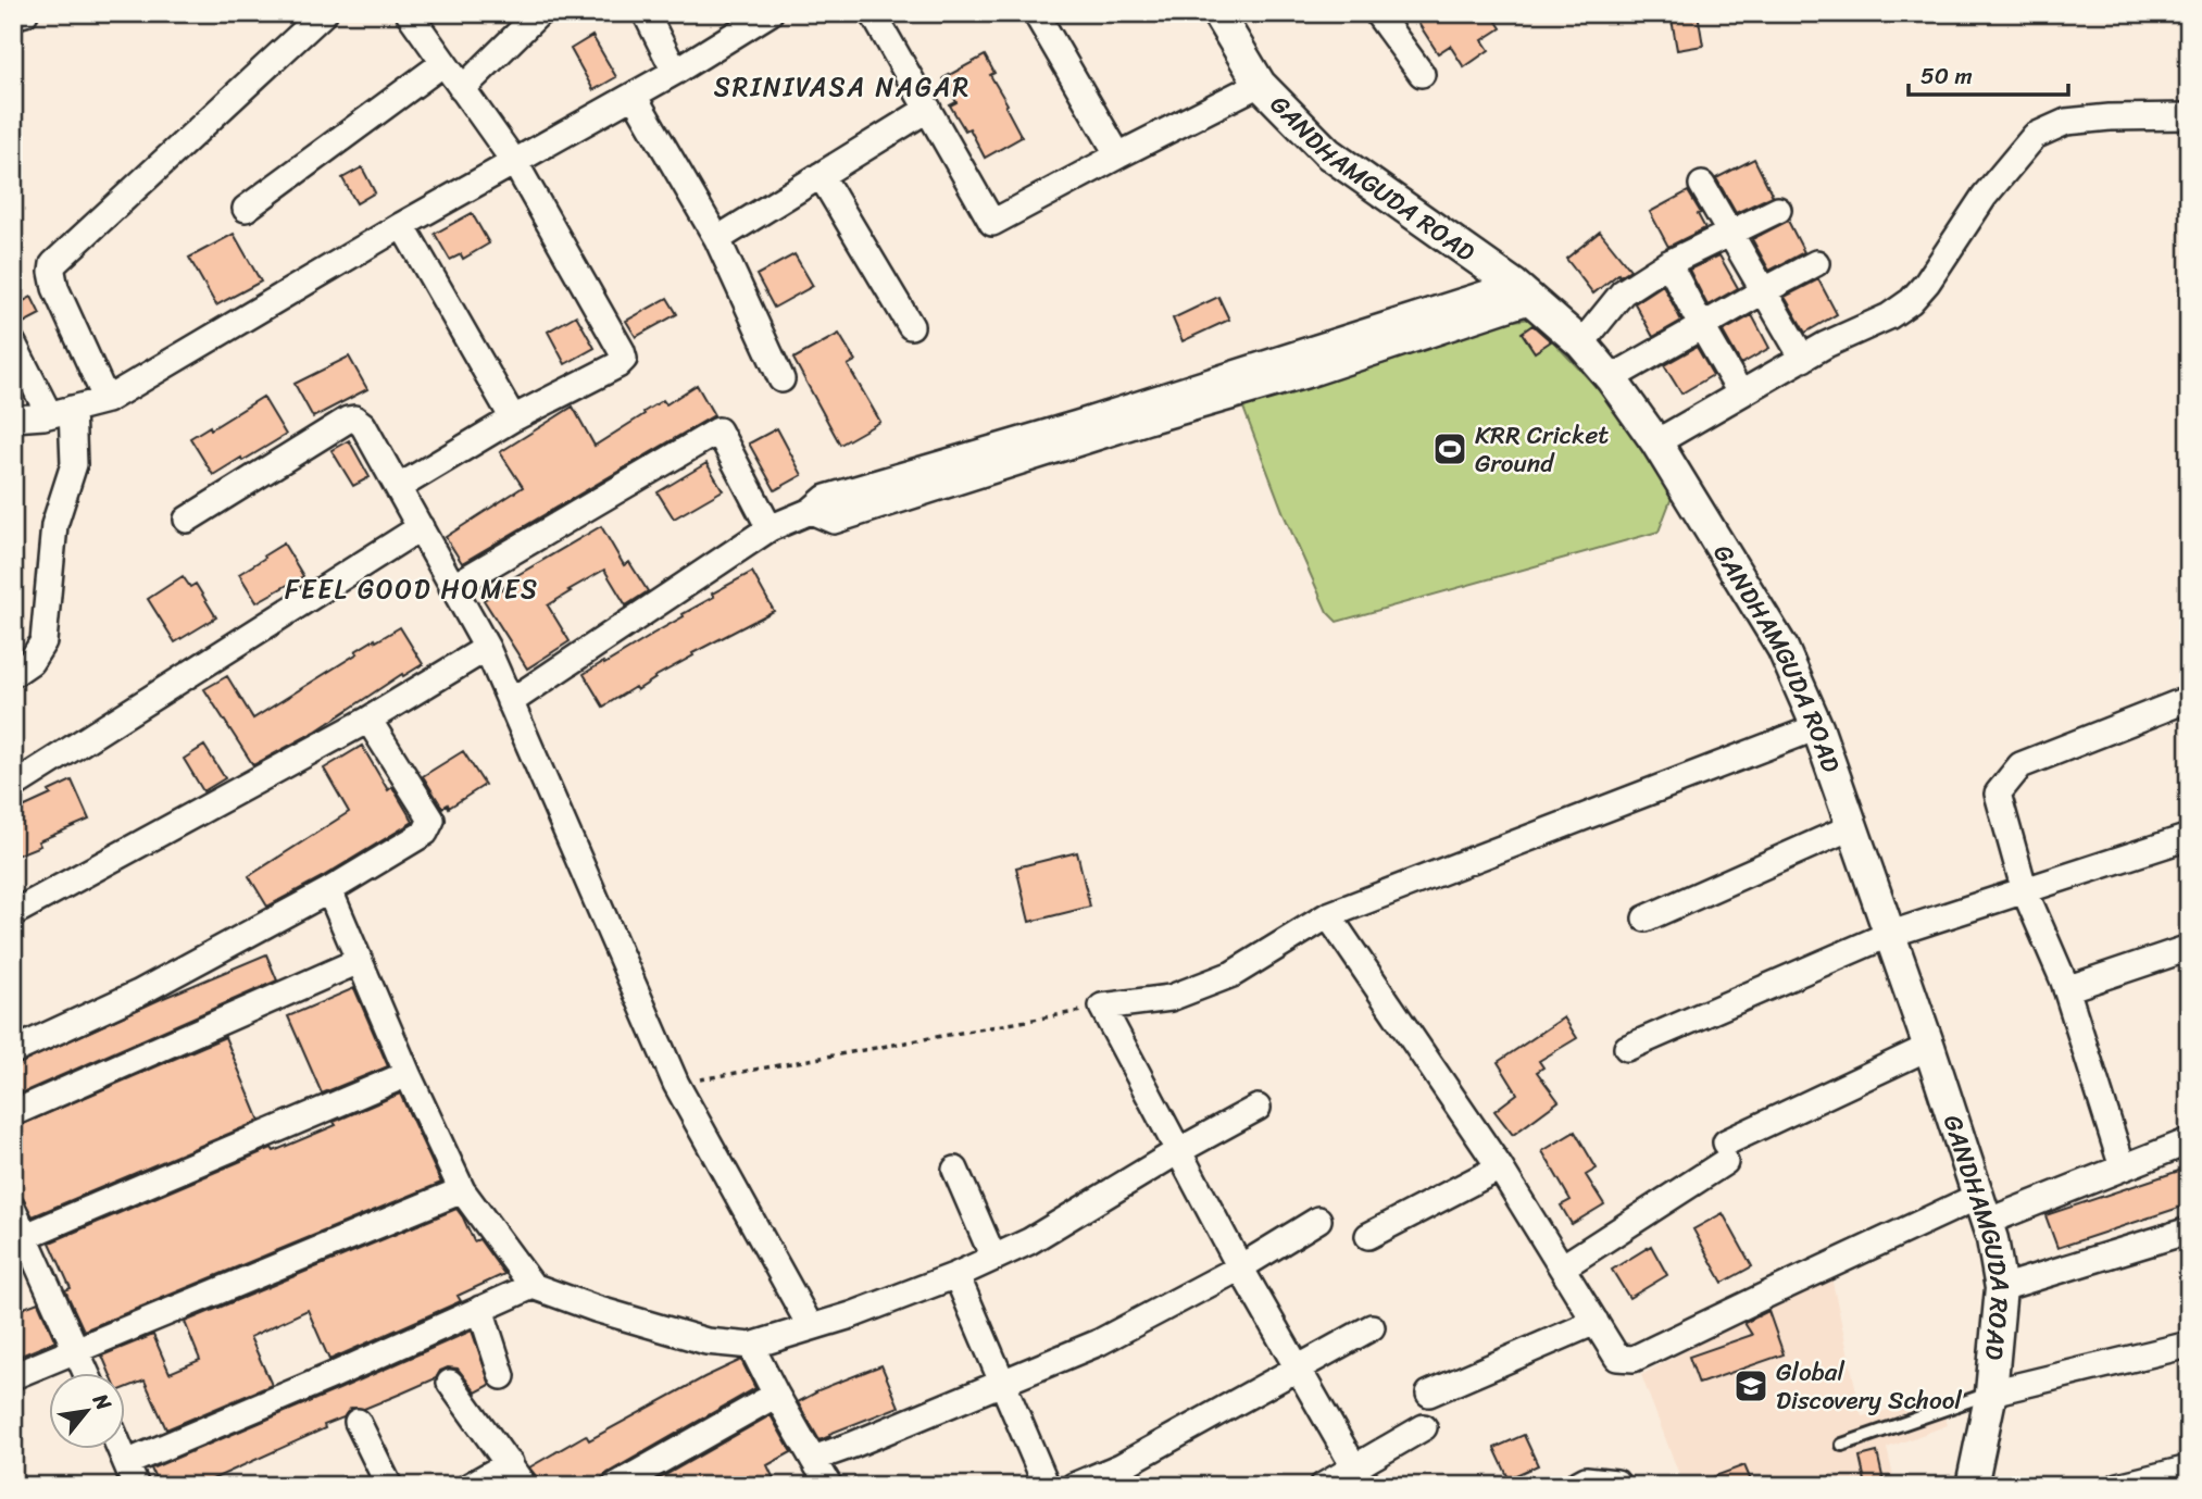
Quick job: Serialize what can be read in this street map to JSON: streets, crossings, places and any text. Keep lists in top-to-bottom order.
{
  "streets": {
    "street": ["GANDHAMGUDA ROAD"]
  },
  "districts": ["SRINIVASA NAGAR", "FEEL GOOD HOMES"],
  "places": {
    "sports": ["KRR Cricket Ground"],
    "school or university": ["Global Discovery School"]
  },
  "scale_bar": "50 m",
  "north": "top right"
}
